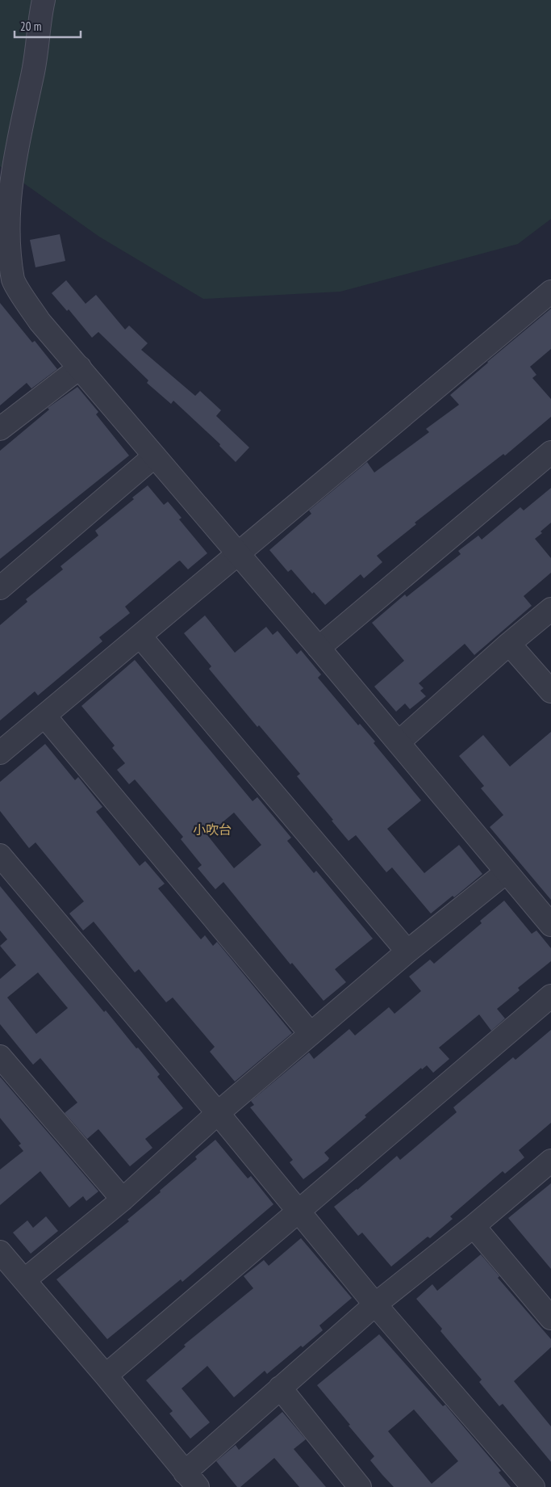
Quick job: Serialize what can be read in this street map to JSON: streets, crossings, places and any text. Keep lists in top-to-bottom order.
{
  "districts": ["小吹台"],
  "scale_bar": "20 m"
}
